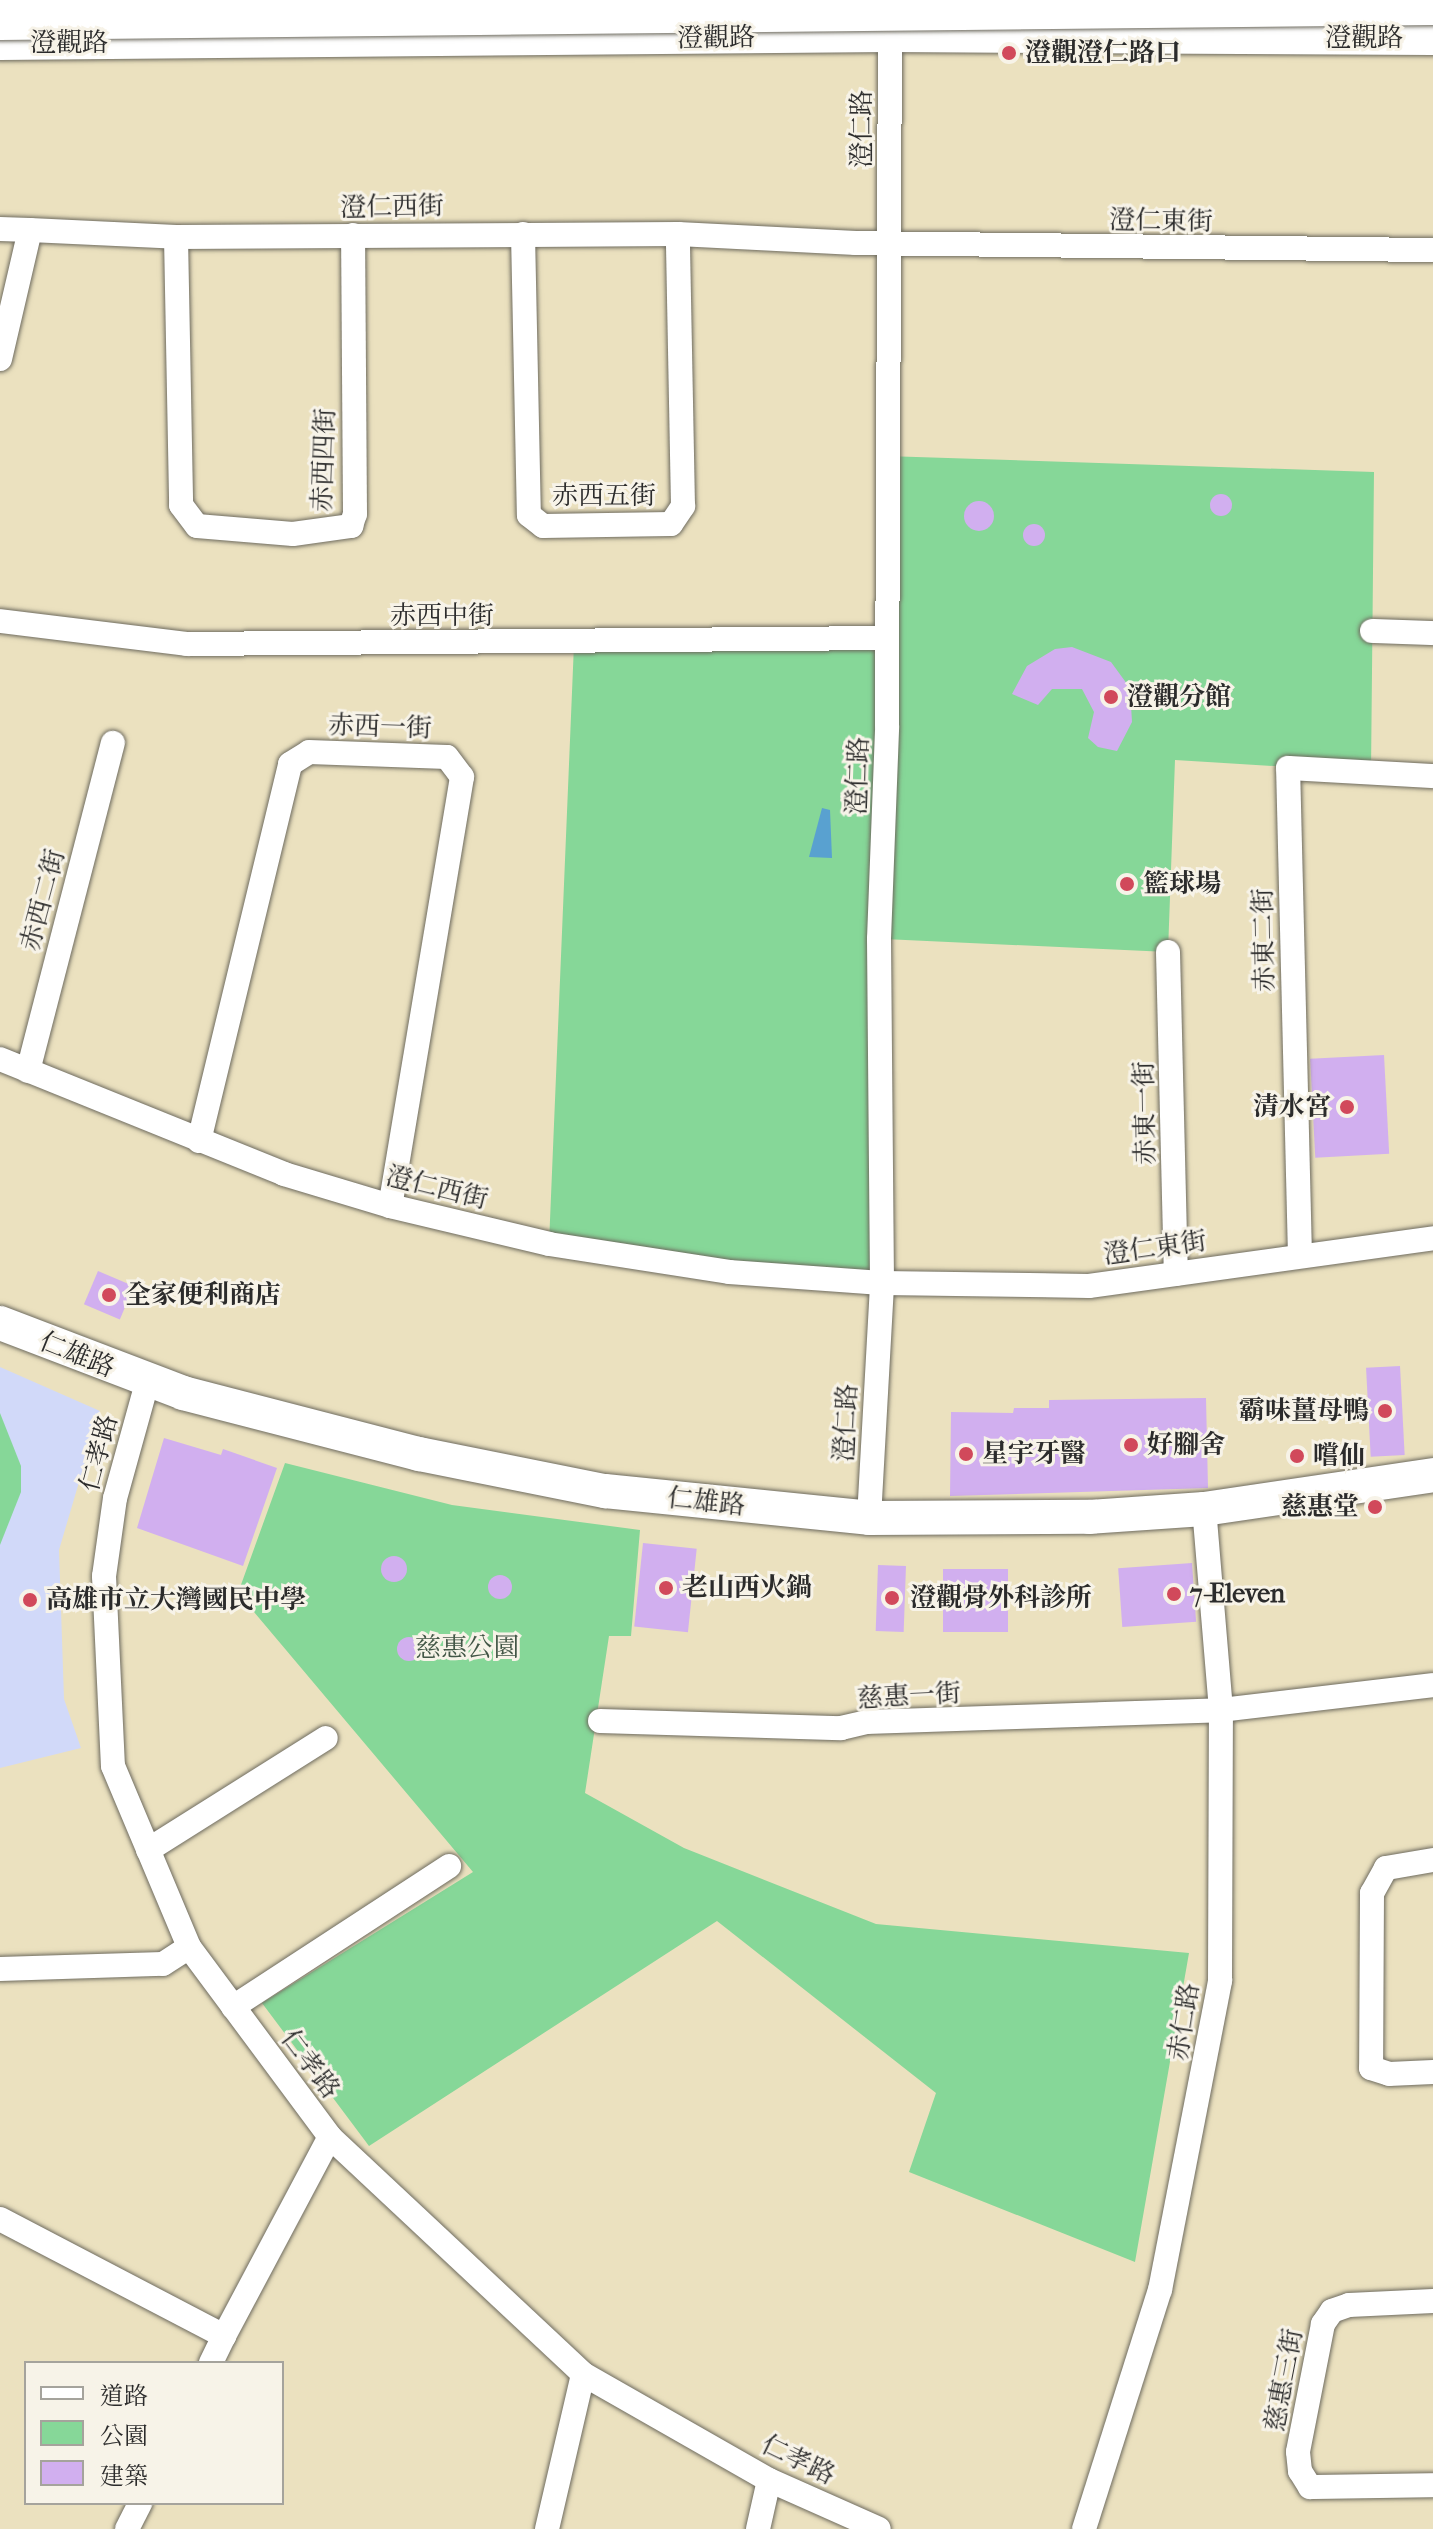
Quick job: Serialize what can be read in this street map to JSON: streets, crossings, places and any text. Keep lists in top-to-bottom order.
{
  "streets": {
    "street": [
      "澄觀路",
      "澄仁路",
      "澄仁西街",
      "澄仁東街",
      "赤西四街",
      "赤西五街",
      "赤西中街",
      "赤西一街",
      "赤西二街",
      "赤東二街",
      "赤東一街",
      "仁雄路",
      "仁孝路",
      "慈惠一街",
      "赤仁路",
      "慈惠三街"
    ]
  },
  "crossings": [
    ["澄觀路", "澄仁路"],
    ["澄仁路", "澄仁西街"],
    ["澄仁路", "澄仁東街"],
    ["澄仁路", "赤西中街"],
    ["澄仁路", "仁雄路"],
    ["澄仁西街", "澄仁東街"],
    ["澄仁西街", "赤西四街"],
    ["澄仁西街", "赤西五街"],
    ["澄仁西街", "赤西一街"],
    ["澄仁西街", "赤西二街"],
    ["澄仁東街", "赤東二街"],
    ["澄仁東街", "赤東一街"],
    ["仁雄路", "仁孝路"],
    ["仁雄路", "赤仁路"],
    ["慈惠一街", "赤仁路"]
  ],
  "parks": ["慈惠公園"],
  "places": [
    "澄觀澄仁路口",
    "澄觀分館",
    "籃球場",
    "清水宮",
    "全家便利商店",
    "霸味薑母鴨",
    "好腳舍",
    "星宇牙醫",
    "嚐仙",
    "慈惠堂",
    "老山西火鍋",
    "7-Eleven",
    "澄觀骨外科診所",
    "高雄市立大灣國民中學"
  ],
  "legend": ["道路", "公園", "建築"]
}
